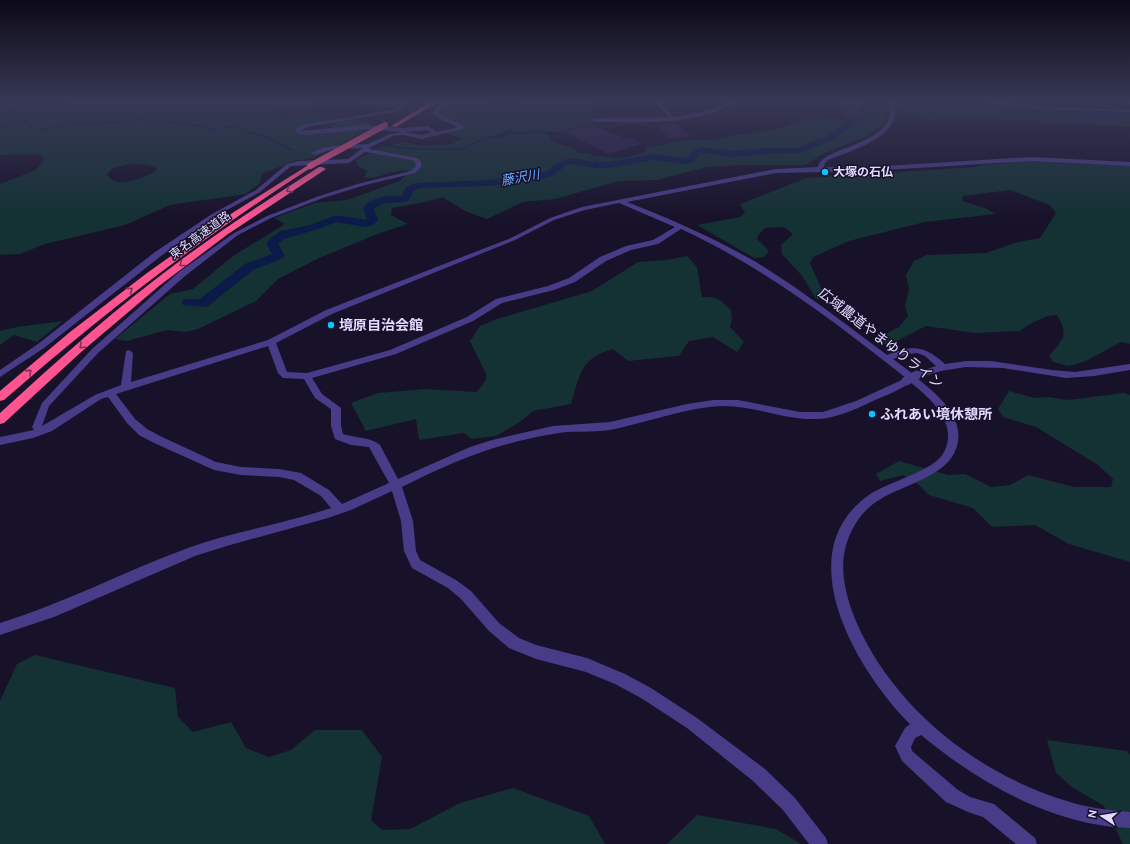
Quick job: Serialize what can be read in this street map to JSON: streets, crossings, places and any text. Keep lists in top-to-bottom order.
{
  "streets": {
    "highway": ["東名高速道路"],
    "street": ["広域農道やまゆりライン"]
  },
  "water": ["藤沢川"],
  "places": ["大塚の石仏", "境原自治会館", "ふれあい境休憩所"],
  "north": "left"
}
